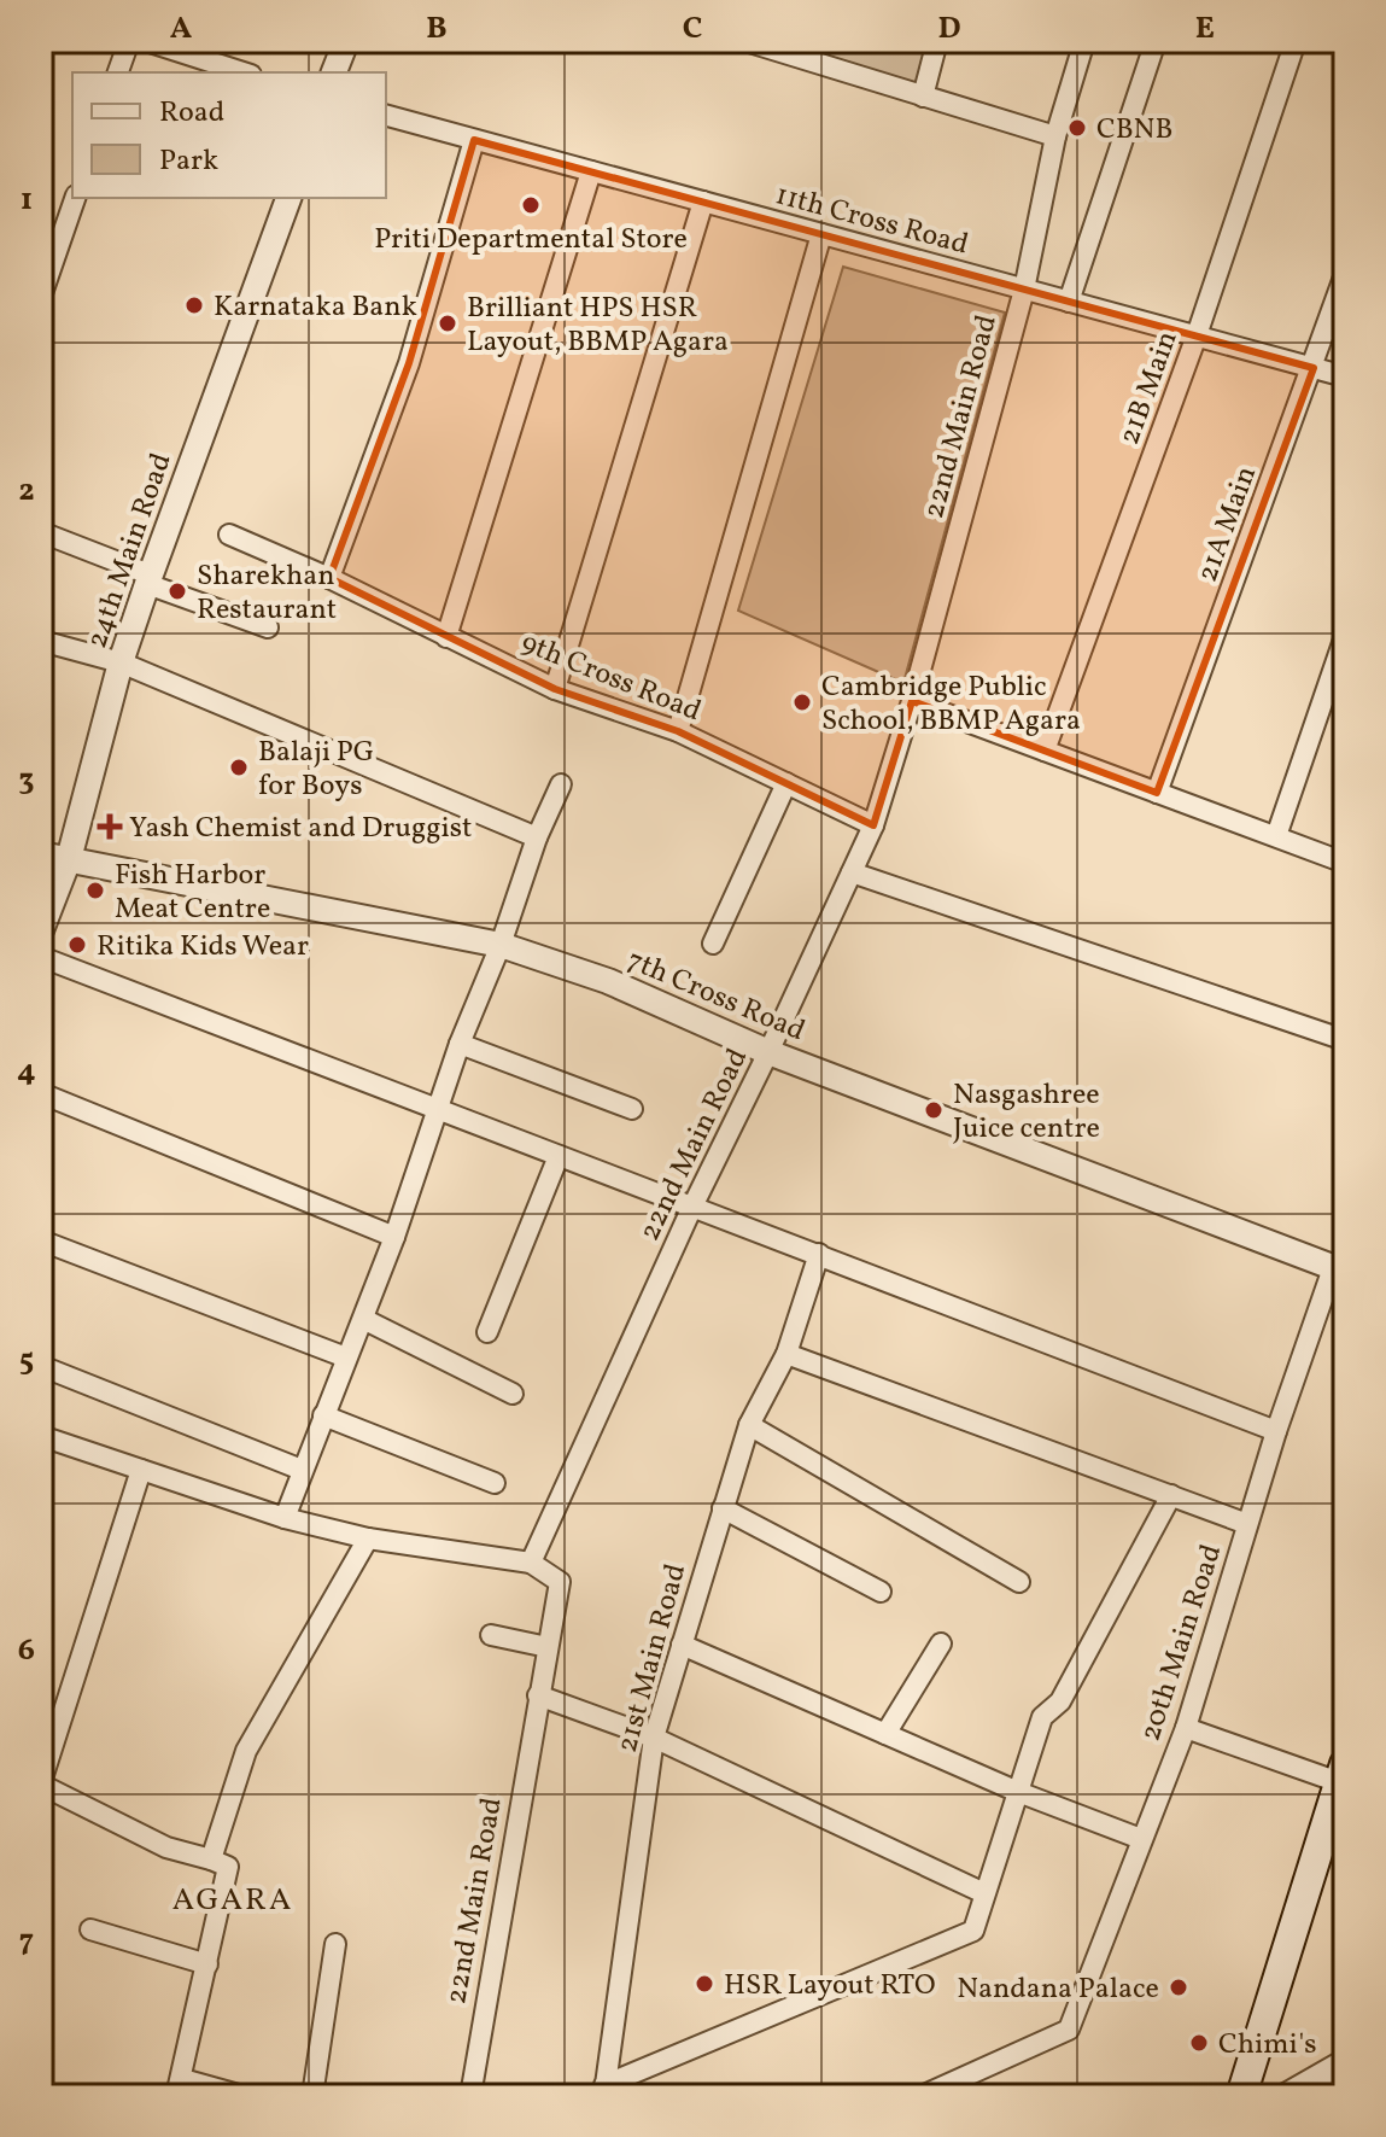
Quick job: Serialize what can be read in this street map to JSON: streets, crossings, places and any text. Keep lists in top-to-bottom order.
{
  "streets": {
    "street": [
      "11th Cross Road",
      "21B Main",
      "22nd Main Road",
      "21A Main",
      "24th Main Road",
      "9th Cross Road",
      "7th Cross Road",
      "20th Main Road",
      "21st Main Road"
    ]
  },
  "crossings": [
    ["11th Cross Road", "21B Main"],
    ["11th Cross Road", "22nd Main Road"],
    ["11th Cross Road", "21A Main"],
    ["22nd Main Road", "9th Cross Road"],
    ["22nd Main Road", "7th Cross Road"],
    ["24th Main Road", "7th Cross Road"],
    ["7th Cross Road", "20th Main Road"]
  ],
  "districts": ["AGARA"],
  "places": {
    "other": [
      "CBNB",
      "Priti Departmental Store",
      "Karnataka Bank",
      "Brilliant HPS HSR Layout, BBMP Agara",
      "Sharekhan Restaurant",
      "Cambridge Public School, BBMP Agara",
      "Balaji PG for Boys",
      "Fish Harbor Meat Centre",
      "Ritika Kids Wear",
      "Nasgashree Juice centre",
      "HSR Layout RTO",
      "Nandana Palace",
      "Chimi's"
    ],
    "health": ["Yash Chemist and Druggist"]
  },
  "legend": ["Road", "Park"],
  "grid": {
    "columns": [
      "A",
      "B",
      "C",
      "D",
      "E"
    ],
    "rows": [
      "1",
      "2",
      "3",
      "4",
      "5",
      "6",
      "7"
    ]
  }
}
